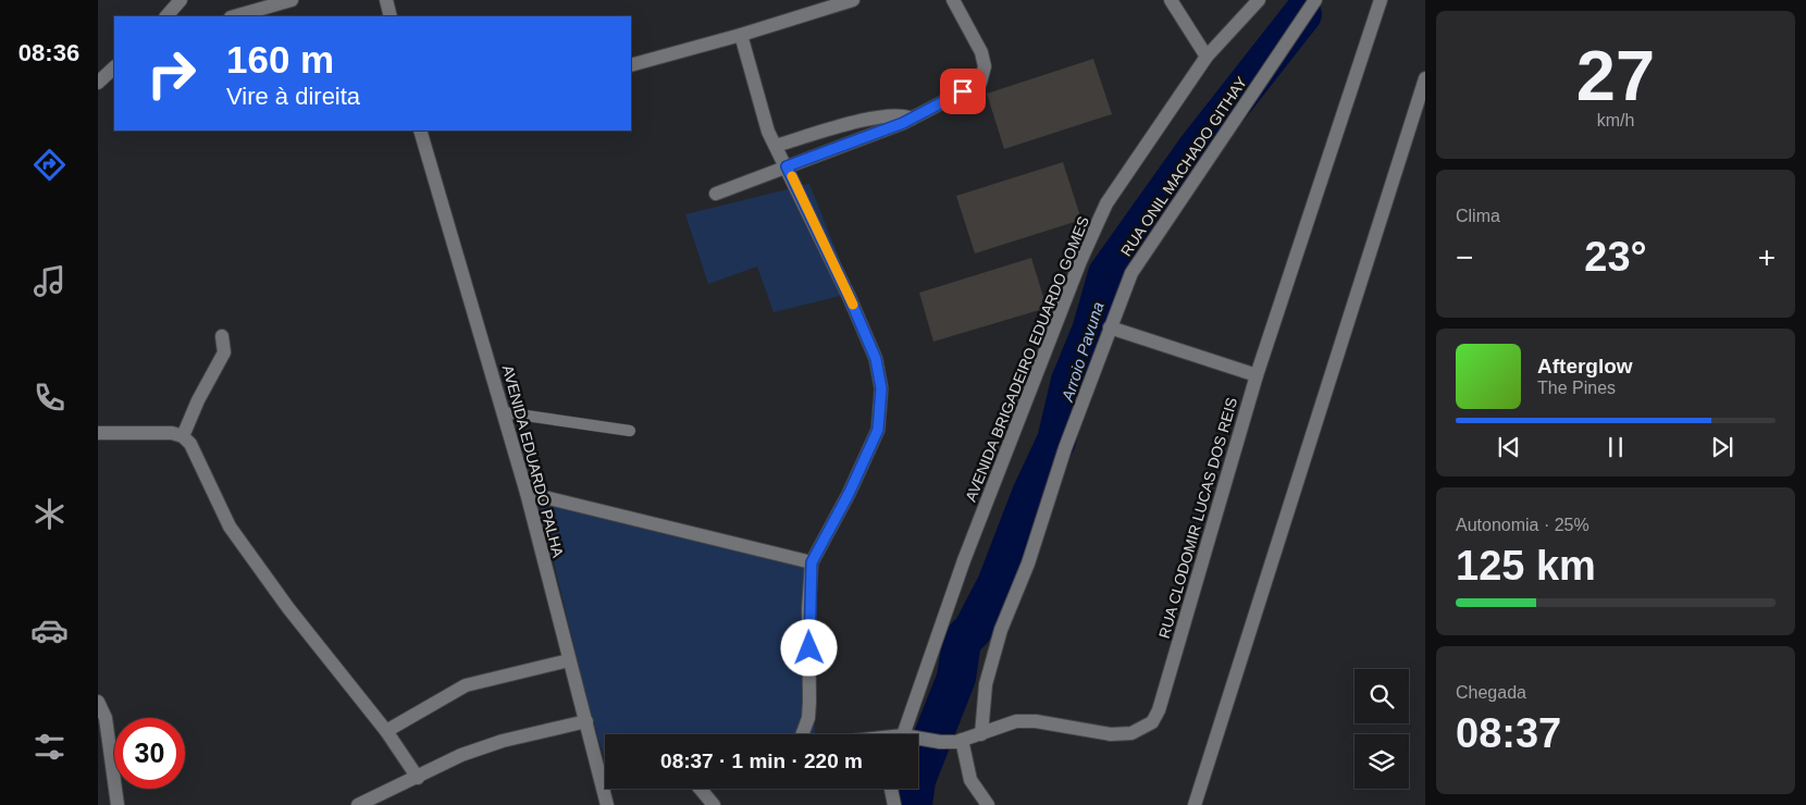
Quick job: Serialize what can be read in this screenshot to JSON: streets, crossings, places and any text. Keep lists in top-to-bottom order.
{
  "streets": {
    "street": [
      "RUA ONIL MACHADO GITHAY",
      "AVENIDA BRIGADEIRO EDUARDO GOMES",
      "AVENIDA EDUARDO PALHA",
      "RUA CLODOMIR LUCAS DOS REIS"
    ]
  },
  "crossings": [
    ["RUA ONIL MACHADO GITHAY", "RUA CLODOMIR LUCAS DOS REIS"]
  ],
  "water": ["Arroio Pavuna"],
  "page": {
    "tabs": "08:36",
    "tile": [
      ["27", "km/h"],
      "Clima",
      ["Autonomia · 25%", "125 km"],
      ["Chegada", "08:37"]
    ],
    "turn": ["160 m", "Vire à direita"],
    "heat": ["−", "23°", "+"],
    "song": ["Afterglow", "The Pines"],
    "limit": "30",
    "trip": "08:37 · 1 min · 220 m"
  }
}
